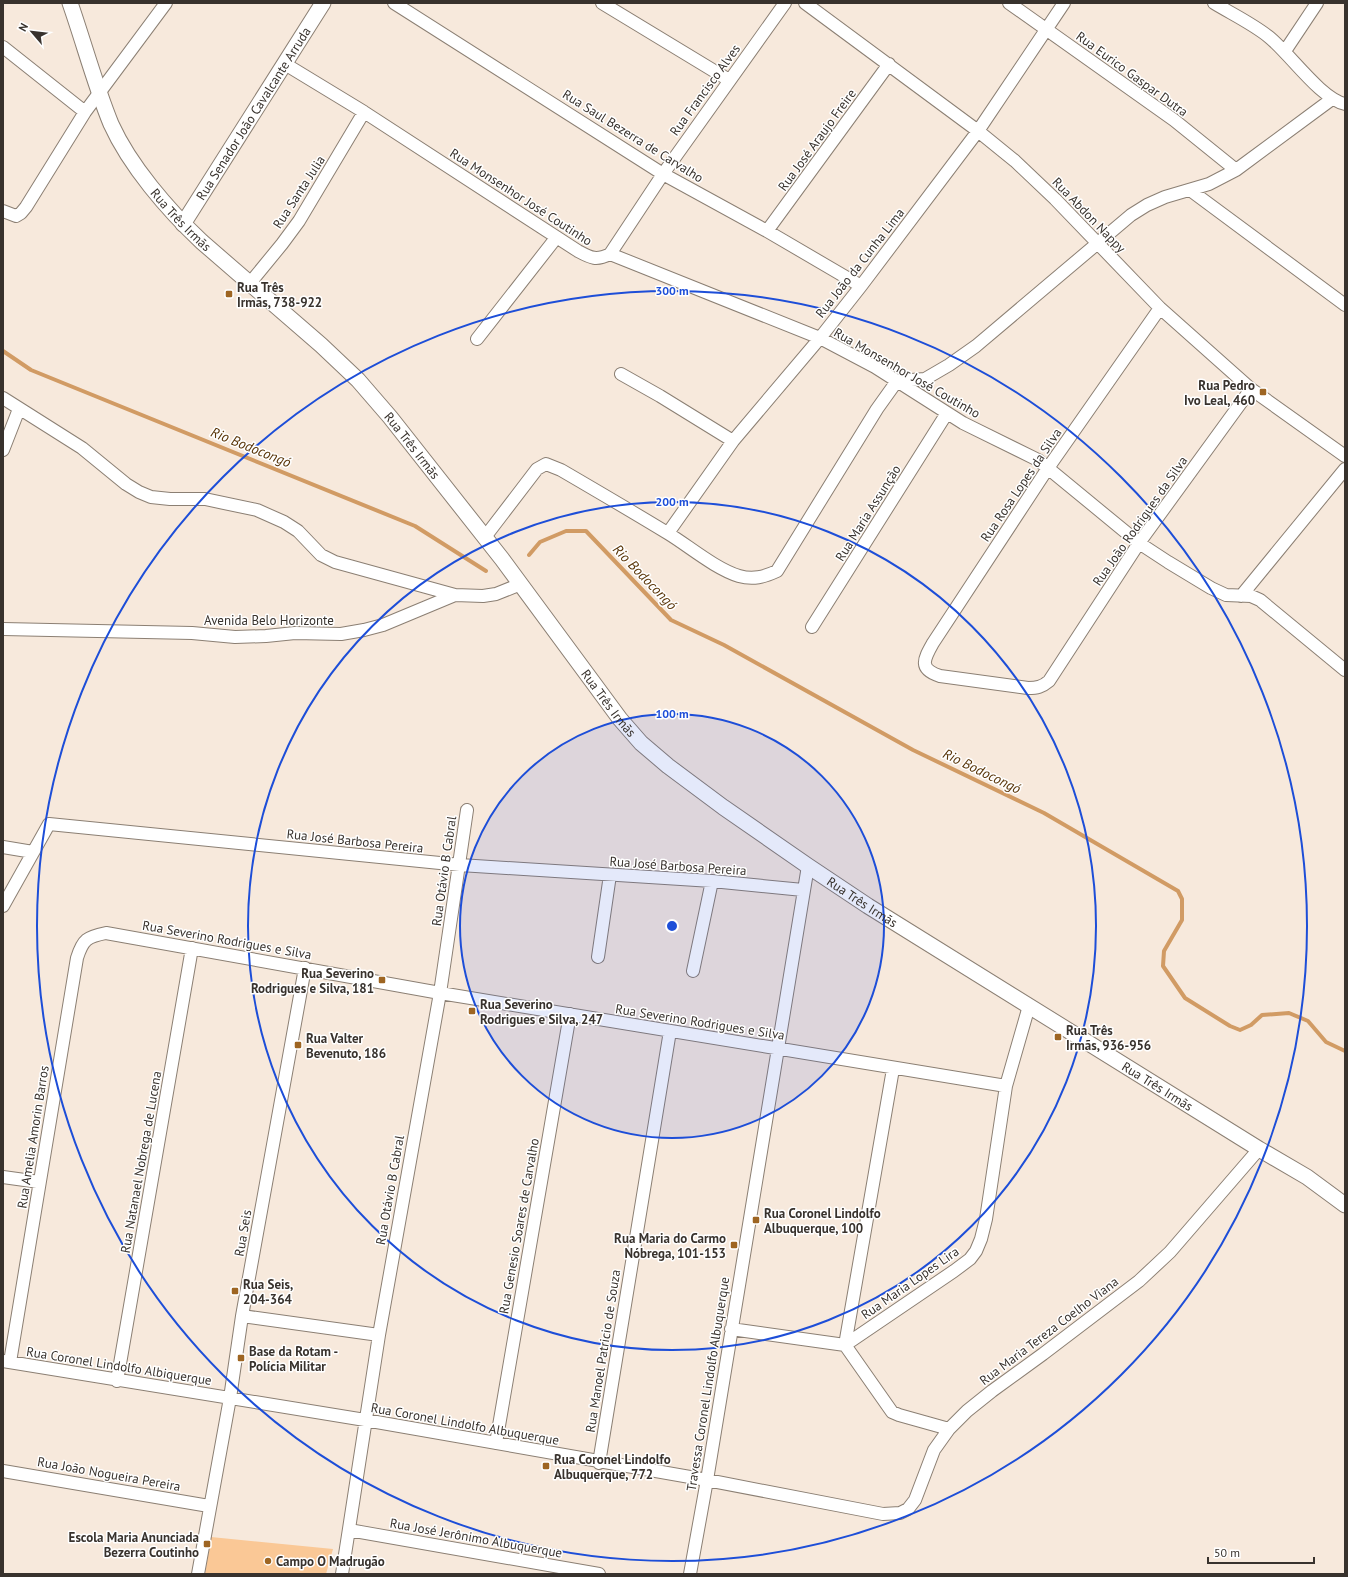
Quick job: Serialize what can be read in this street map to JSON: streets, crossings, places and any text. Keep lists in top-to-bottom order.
{
  "streets": {
    "street": [
      "Rua Eurico Gaspar Dutra",
      "Rua Francisco Alves",
      "Rua Senador João Cavalcante Arruda",
      "Rua Saul Bezerra de Carvalho",
      "Rua José Araujo Freire",
      "Rua Santa Julia",
      "Rua Monsenhor José Coutinho",
      "Rua Abdon Nappy",
      "Rua Três Irmãs",
      "Rua João da Cunha Lima",
      "Rua Rosa Lopes da Silva",
      "Rua Maria Assunção",
      "Rua João Rodrigues da Silva",
      "Avenida Belo Horizonte",
      "Rua José Barbosa Pereira",
      "Rua Otávio B Cabral",
      "Rua Severino Rodrigues e Silva",
      "Rua Amelia Amorin Barros",
      "Rua Natanael Nobrega de Lucena",
      "Rua Genesio Soares de Carvalho",
      "Rua Seis",
      "Rua Maria Lopes Lira",
      "Rua Maria Tereza Coelho Viana",
      "Rua Manoel Patricio de Souza",
      "Rua Coronel Lindolfo Albiquerque",
      "Travessa Coronel Lindolfo Albuquerque",
      "Rua Coronel Lindolfo Albuquerque",
      "Rua João Nogueira Pereira",
      "Rua José Jerônimo Albuquerque"
    ]
  },
  "crossings": [
    ["Rua Eurico Gaspar Dutra", "Rua João da Cunha Lima"],
    ["Rua Francisco Alves", "Rua Saul Bezerra de Carvalho"],
    ["Rua Francisco Alves", "Rua Monsenhor José Coutinho"],
    ["Rua Senador João Cavalcante Arruda", "Rua Monsenhor José Coutinho"],
    ["Rua Senador João Cavalcante Arruda", "Rua Três Irmãs"],
    ["Rua Saul Bezerra de Carvalho", "Rua José Araujo Freire"],
    ["Rua Saul Bezerra de Carvalho", "Rua João da Cunha Lima"],
    ["Rua José Araujo Freire", "Rua Abdon Nappy"],
    ["Rua Santa Julia", "Rua Monsenhor José Coutinho"],
    ["Rua Santa Julia", "Rua Três Irmãs"],
    ["Rua Monsenhor José Coutinho", "Rua João da Cunha Lima"],
    ["Rua Monsenhor José Coutinho", "Rua Rosa Lopes da Silva"],
    ["Rua Monsenhor José Coutinho", "Rua Maria Assunção"],
    ["Rua Monsenhor José Coutinho", "Rua João Rodrigues da Silva"],
    ["Rua Abdon Nappy", "Rua João da Cunha Lima"],
    ["Rua Abdon Nappy", "Rua Rosa Lopes da Silva"],
    ["Rua Abdon Nappy", "Rua João Rodrigues da Silva"],
    ["Rua Três Irmãs", "Rua Maria Lopes Lira"],
    ["Rua Três Irmãs", "Rua Maria Tereza Coelho Viana"],
    ["Rua Três Irmãs", "Travessa Coronel Lindolfo Albuquerque"],
    ["Rua Rosa Lopes da Silva", "Rua João Rodrigues da Silva"],
    ["Rua José Barbosa Pereira", "Rua Otávio B Cabral"],
    ["Rua José Barbosa Pereira", "Travessa Coronel Lindolfo Albuquerque"],
    ["Rua Otávio B Cabral", "Rua Severino Rodrigues e Silva"],
    ["Rua Otávio B Cabral", "Rua Coronel Lindolfo Albuquerque"],
    ["Rua Otávio B Cabral", "Rua José Jerônimo Albuquerque"],
    ["Rua Severino Rodrigues e Silva", "Rua Amelia Amorin Barros"],
    ["Rua Severino Rodrigues e Silva", "Rua Natanael Nobrega de Lucena"],
    ["Rua Severino Rodrigues e Silva", "Rua Genesio Soares de Carvalho"],
    ["Rua Severino Rodrigues e Silva", "Rua Seis"],
    ["Rua Severino Rodrigues e Silva", "Rua Maria Lopes Lira"],
    ["Rua Severino Rodrigues e Silva", "Rua Manoel Patricio de Souza"],
    ["Rua Severino Rodrigues e Silva", "Travessa Coronel Lindolfo Albuquerque"],
    ["Rua Amelia Amorin Barros", "Rua Coronel Lindolfo Albiquerque"],
    ["Rua Natanael Nobrega de Lucena", "Rua Coronel Lindolfo Albiquerque"],
    ["Rua Genesio Soares de Carvalho", "Rua Coronel Lindolfo Albuquerque"],
    ["Rua Seis", "Rua Coronel Lindolfo Albiquerque"],
    ["Rua Seis", "Rua Coronel Lindolfo Albuquerque"],
    ["Rua Seis", "Rua João Nogueira Pereira"],
    ["Rua Maria Tereza Coelho Viana", "Rua Coronel Lindolfo Albuquerque"],
    ["Rua Manoel Patricio de Souza", "Rua Coronel Lindolfo Albuquerque"],
    ["Rua Coronel Lindolfo Albiquerque", "Rua Coronel Lindolfo Albuquerque"],
    ["Travessa Coronel Lindolfo Albuquerque", "Rua Coronel Lindolfo Albuquerque"]
  ],
  "water": ["Rio Bodocongó"],
  "places": {
    "transit": [
      "Rua Três Irmãs, 738-922",
      "Rua Pedro Ivo Leal, 460",
      "Rua Severino Rodrigues e Silva, 181",
      "Rua Severino Rodrigues e Silva, 247",
      "Rua Três Irmãs, 936-956",
      "Rua Valter Bevenuto, 186",
      "Rua Coronel Lindolfo Albuquerque, 100",
      "Rua Maria do Carmo Nóbrega, 101-153",
      "Rua Seis, 204-364",
      "Base da Rotam - Polícia Militar",
      "Rua Coronel Lindolfo Albuquerque, 772",
      "Escola Maria Anunciada Bezerra Coutinho"
    ],
    "other": ["Campo O Madrugão"]
  },
  "scale_bar": "50 m",
  "north": "top left",
  "rings": ["300 m", "200 m", "100 m"]
}
